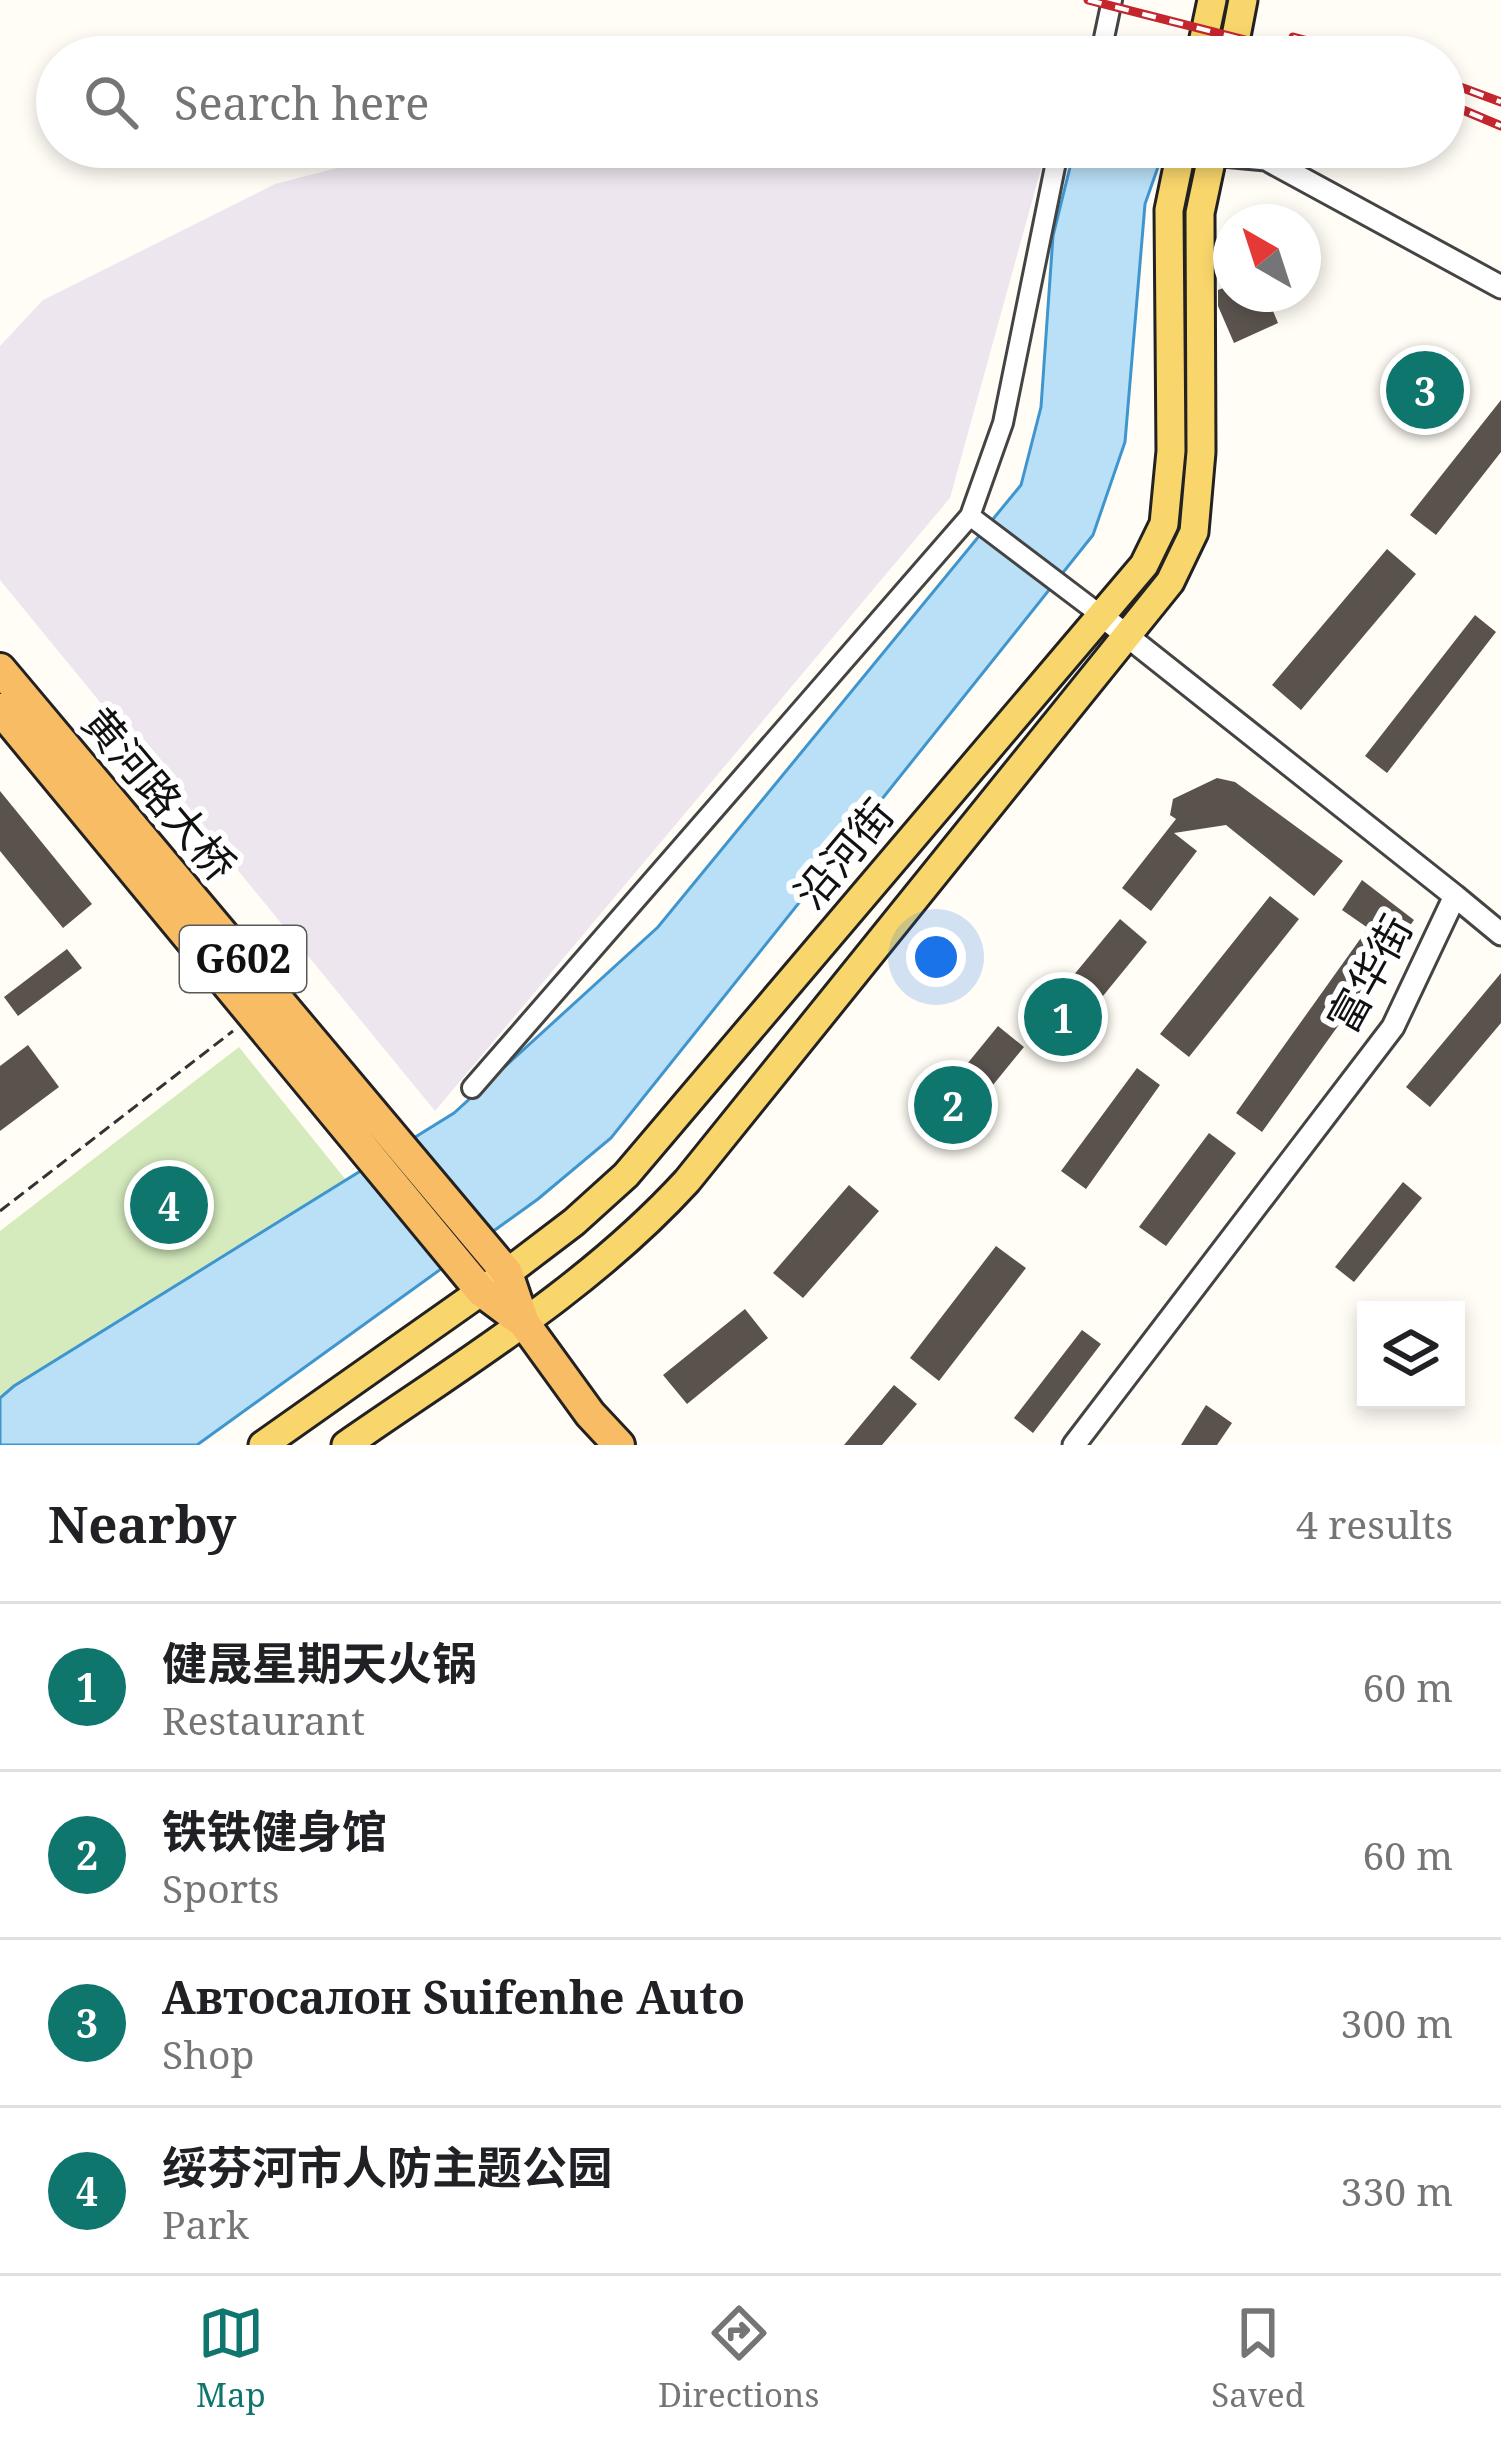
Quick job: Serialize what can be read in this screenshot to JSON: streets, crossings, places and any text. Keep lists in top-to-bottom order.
{
  "streets": {
    "highway": ["黄河路大桥", "G602"],
    "main road": ["沿河街"],
    "street": ["富华街"]
  },
  "crossings": [
    ["黄河路大桥", "G602"],
    ["沿河街", "G602"],
    ["沿河街", "富华街"]
  ],
  "north": "top left",
  "page": {
    "search": "Search here",
    "pins": [
      "3",
      "1",
      "2",
      "4"
    ],
    "heading": ["Nearby", "4 results"],
    "list": [
      {
        "mark": "1",
        "name": "健晟星期天火锅",
        "note": "Restaurant",
        "value": "60 m"
      },
      {
        "mark": "2",
        "name": "铁铁健身馆",
        "note": "Sports",
        "value": "60 m"
      },
      {
        "mark": "3",
        "name": "Автосалон Suifenhe Auto",
        "note": "Shop",
        "value": "300 m"
      },
      {
        "mark": "4",
        "name": "绥芬河市人防主题公园",
        "note": "Park",
        "value": "330 m"
      }
    ],
    "nav": ["Map", "Directions", "Saved"]
  }
}
